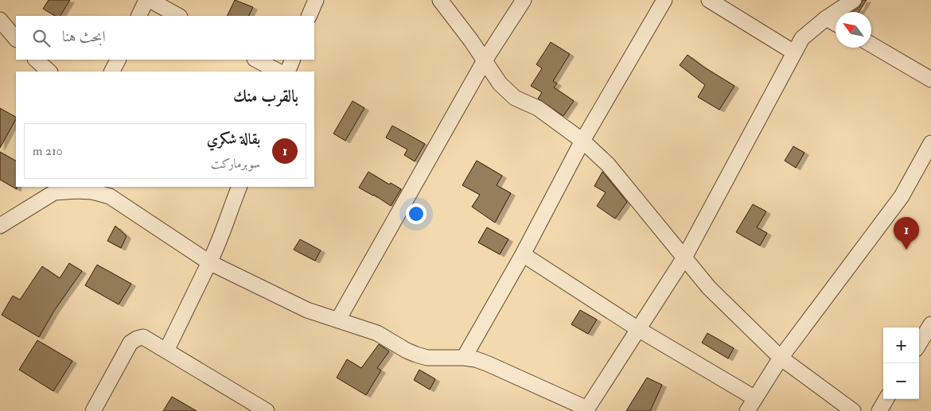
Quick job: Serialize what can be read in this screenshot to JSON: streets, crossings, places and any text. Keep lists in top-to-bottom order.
{
  "north": "top left",
  "page": {
    "search": "ابحث هنا",
    "heading": "بالقرب منك",
    "list": [
      {
        "mark": "1",
        "name": "بقالة شكري",
        "note": "سوبرماركت",
        "value": "210 m"
      }
    ],
    "pins": "1",
    "map_buttons": ["+", "−"]
  }
}
